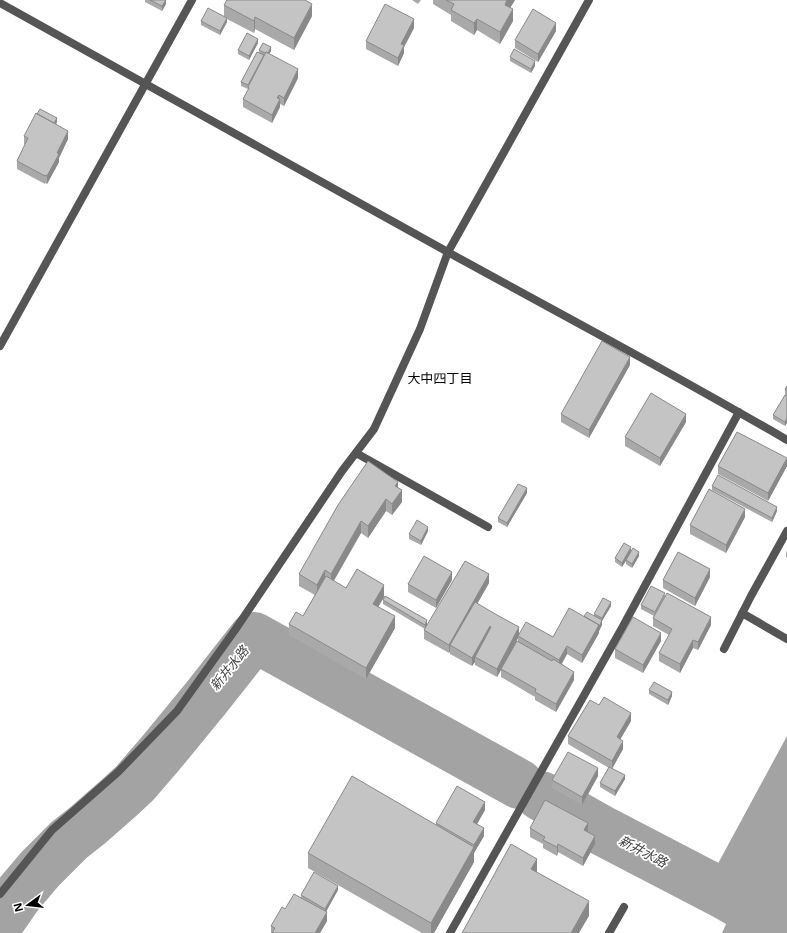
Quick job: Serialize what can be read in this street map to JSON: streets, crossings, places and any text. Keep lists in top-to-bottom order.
{
  "districts": ["大中四丁目"],
  "water": ["新井水路"],
  "north": "left"
}
